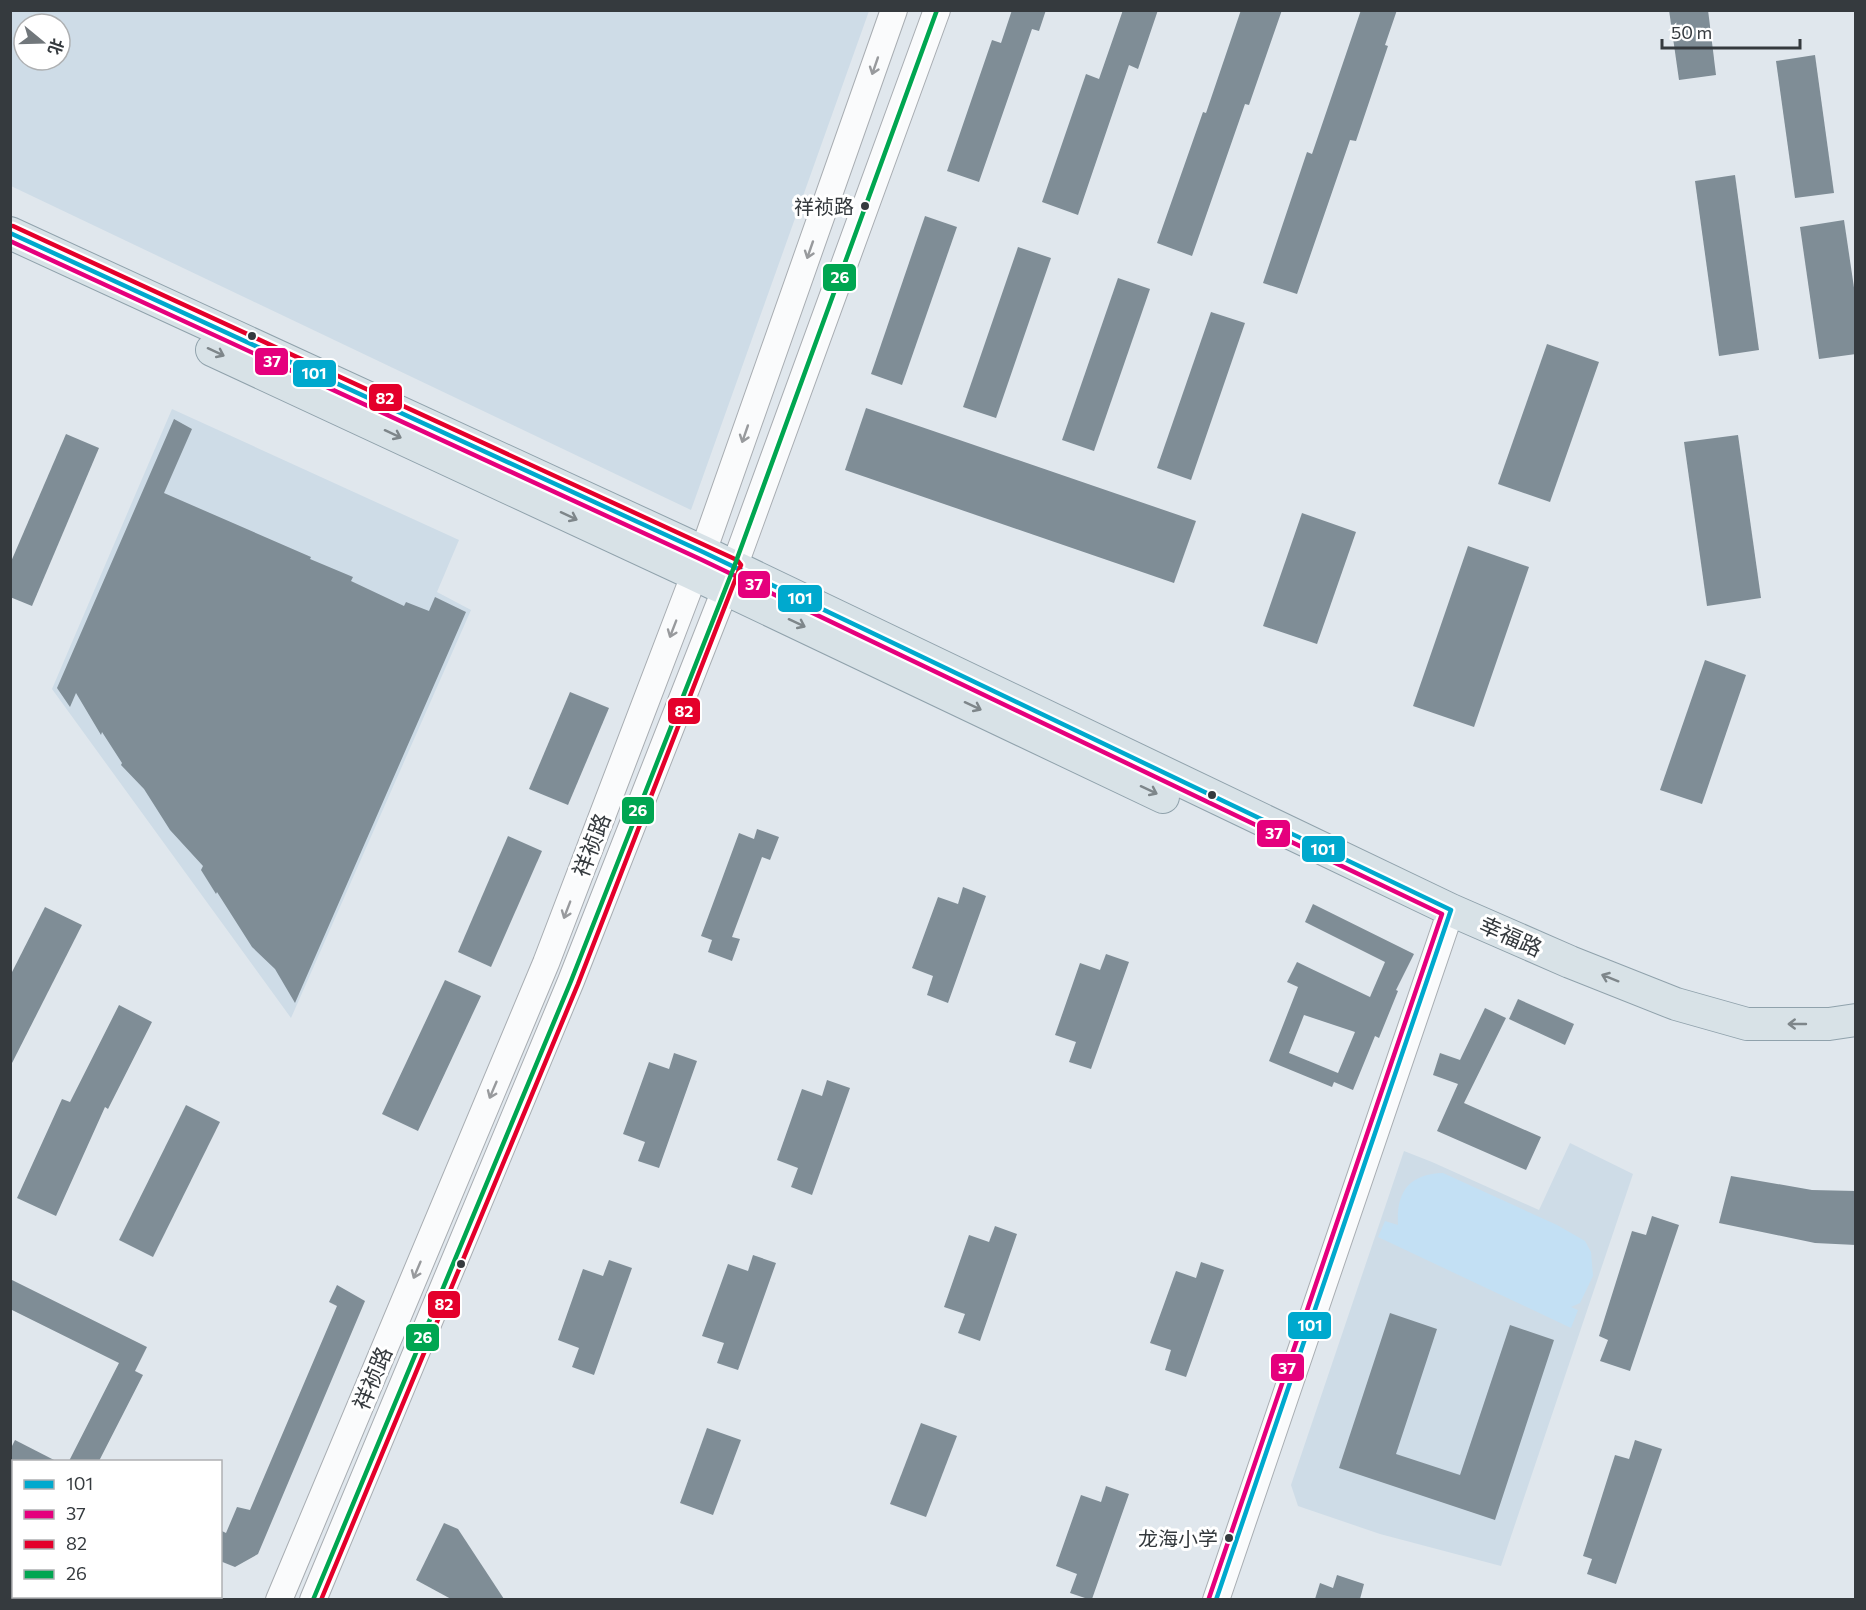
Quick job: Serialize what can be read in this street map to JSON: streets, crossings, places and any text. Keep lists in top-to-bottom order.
{
  "streets": {
    "main road": ["幸福路"],
    "street": ["祥祯路"]
  },
  "crossings": [
    ["祥祯路", "幸福路"]
  ],
  "places": ["祥祯路", "龙海小学"],
  "lines": [
    "transit line 26",
    "transit line 82",
    "transit line 101",
    "transit line 37"
  ],
  "legend": [
    "101",
    "37",
    "82",
    "26"
  ],
  "scale_bar": "50 m",
  "north": "right"
}
